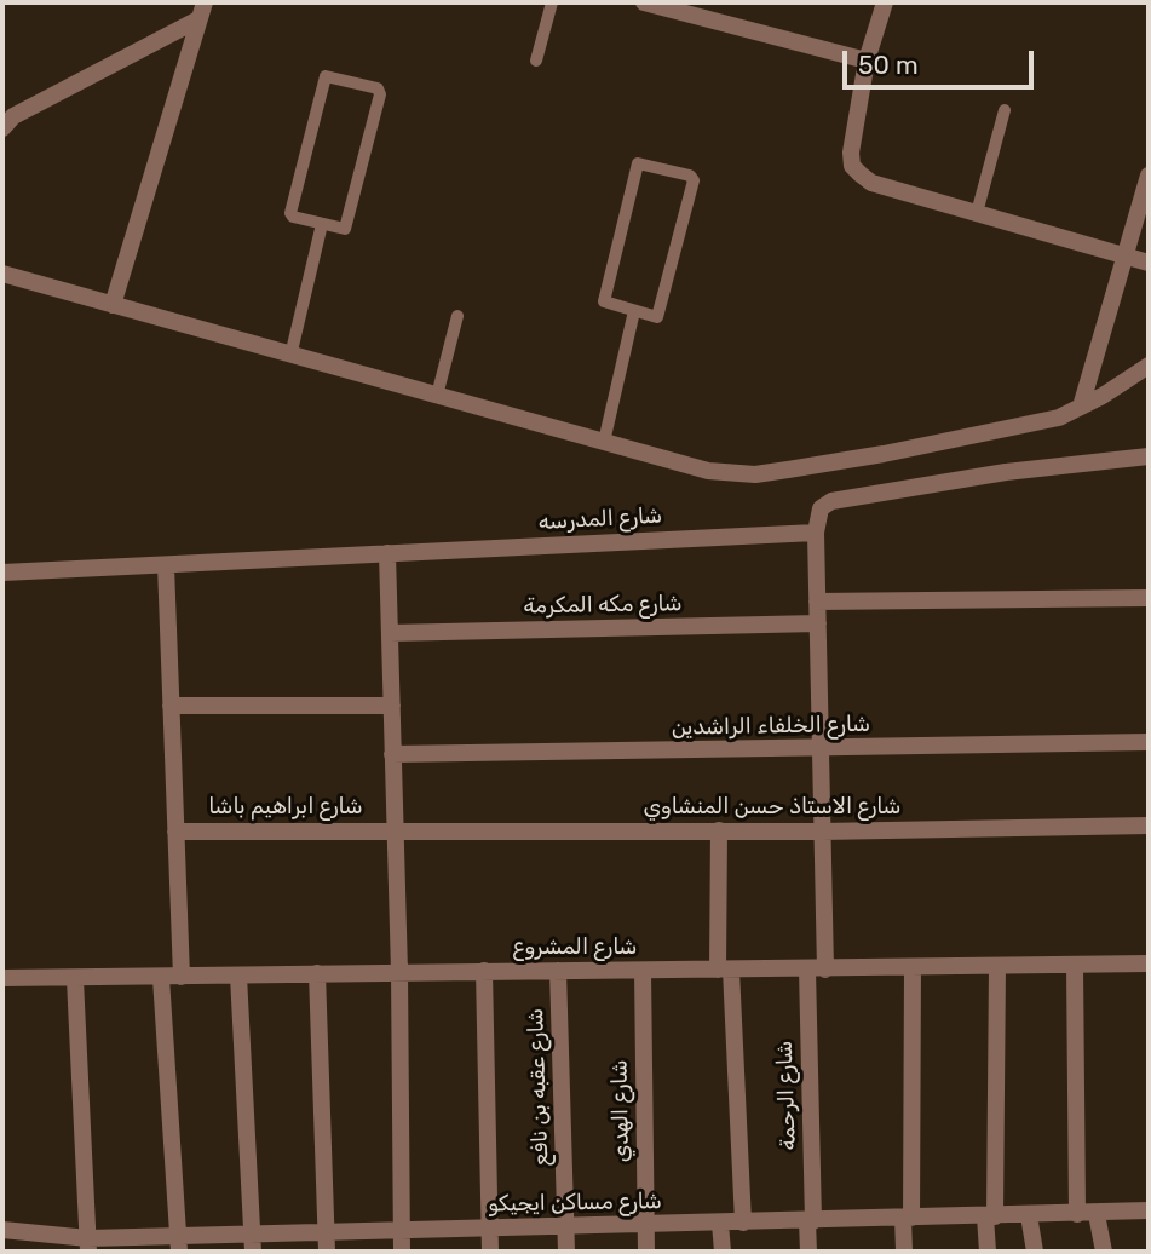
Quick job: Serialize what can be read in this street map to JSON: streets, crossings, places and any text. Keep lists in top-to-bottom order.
{
  "streets": {
    "street": [
      "شارع المدرسه",
      "شارع مكه المكرمة",
      "شارع الخلفاء الراشدين",
      "شارع ابراهيم باشا",
      "شارع الاستاذ حسن المنشاوي",
      "شارع المشروع",
      "شارع عقبه بن نافع",
      "شارع الرحمة",
      "شارع الهدي",
      "شارع مساكن ايجيكو"
    ]
  },
  "crossings": [
    ["شارع المدرسه", "شارع الرحمة"],
    ["شارع مكه المكرمة", "شارع الرحمة"],
    ["شارع الخلفاء الراشدين", "شارع الرحمة"],
    ["شارع ابراهيم باشا", "شارع الاستاذ حسن المنشاوي"],
    ["شارع الاستاذ حسن المنشاوي", "شارع الرحمة"],
    ["شارع المشروع", "شارع عقبه بن نافع"],
    ["شارع المشروع", "شارع الرحمة"],
    ["شارع المشروع", "شارع الهدي"],
    ["شارع عقبه بن نافع", "شارع مساكن ايجيكو"],
    ["شارع الرحمة", "شارع مساكن ايجيكو"],
    ["شارع الهدي", "شارع مساكن ايجيكو"]
  ],
  "scale_bar": "50 m"
}
